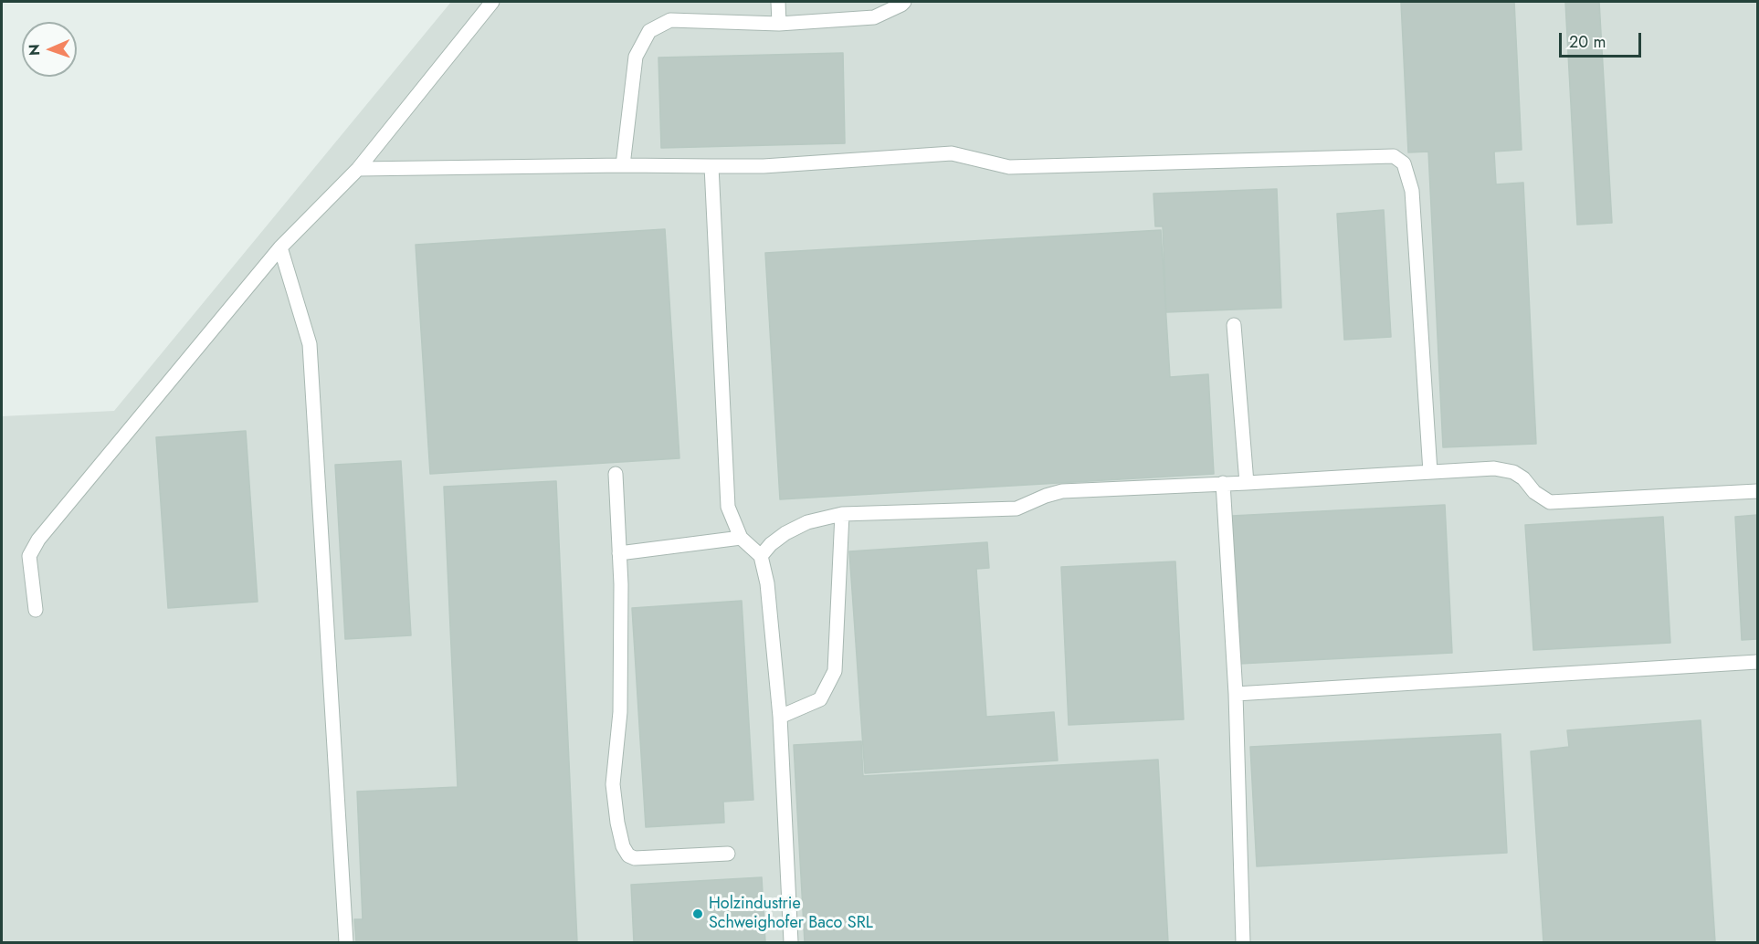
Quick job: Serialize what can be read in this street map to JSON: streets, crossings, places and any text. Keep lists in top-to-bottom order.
{
  "places": ["Holzindustrie Schweighofer Baco SRL"],
  "scale_bar": "20 m",
  "north": "left"
}
